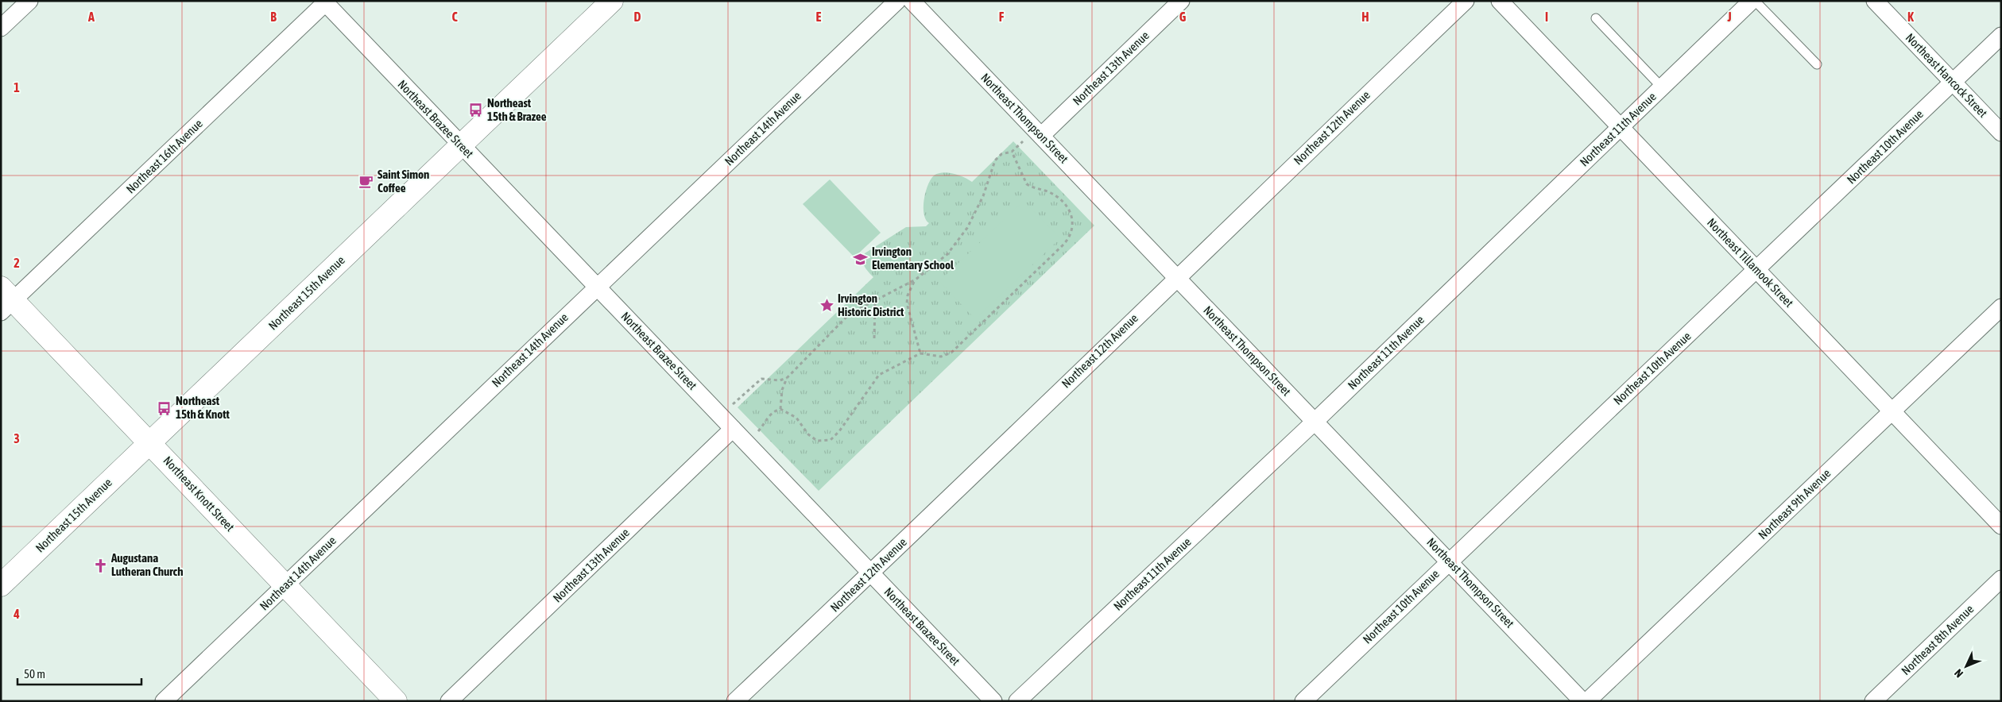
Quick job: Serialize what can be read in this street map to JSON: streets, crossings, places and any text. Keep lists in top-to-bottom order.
{
  "streets": {
    "street": [
      "Northeast 13th Avenue",
      "Northeast Hancock Street",
      "Northeast Thompson Street",
      "Northeast Brazee Street",
      "Northeast 12th Avenue",
      "Northeast 14th Avenue",
      "Northeast 11th Avenue",
      "Northeast 10th Avenue",
      "Northeast 16th Avenue",
      "Northeast Tillamook Street",
      "Northeast 15th Avenue",
      "Northeast Knott Street",
      "Northeast 9th Avenue",
      "Northeast 8th Avenue"
    ]
  },
  "crossings": [
    ["Northeast 13th Avenue", "Northeast Thompson Street"],
    ["Northeast 13th Avenue", "Northeast Brazee Street"],
    ["Northeast Hancock Street", "Northeast 10th Avenue"],
    ["Northeast Thompson Street", "Northeast 12th Avenue"],
    ["Northeast Thompson Street", "Northeast 11th Avenue"],
    ["Northeast Thompson Street", "Northeast 10th Avenue"],
    ["Northeast Brazee Street", "Northeast 12th Avenue"],
    ["Northeast Brazee Street", "Northeast 14th Avenue"],
    ["Northeast Brazee Street", "Northeast 16th Avenue"],
    ["Northeast Brazee Street", "Northeast 15th Avenue"],
    ["Northeast 14th Avenue", "Northeast Knott Street"],
    ["Northeast 11th Avenue", "Northeast Tillamook Street"],
    ["Northeast 10th Avenue", "Northeast Tillamook Street"],
    ["Northeast 16th Avenue", "Northeast Knott Street"],
    ["Northeast Tillamook Street", "Northeast 9th Avenue"],
    ["Northeast 15th Avenue", "Northeast Knott Street"]
  ],
  "places": {
    "bus stop": ["Northeast 15th & Brazee", "Northeast 15th & Knott"],
    "cafe": ["Saint Simon Coffee"],
    "school or university": ["Irvington Elementary School"],
    "place": ["Irvington Historic District"],
    "church": ["Augustana Lutheran Church"]
  },
  "scale_bar": "50 m",
  "north": "bottom left",
  "grid": {
    "columns": [
      "A",
      "B",
      "C",
      "D",
      "E",
      "F",
      "G",
      "H",
      "I",
      "J",
      "K"
    ],
    "rows": [
      "1",
      "2",
      "3",
      "4"
    ]
  }
}
